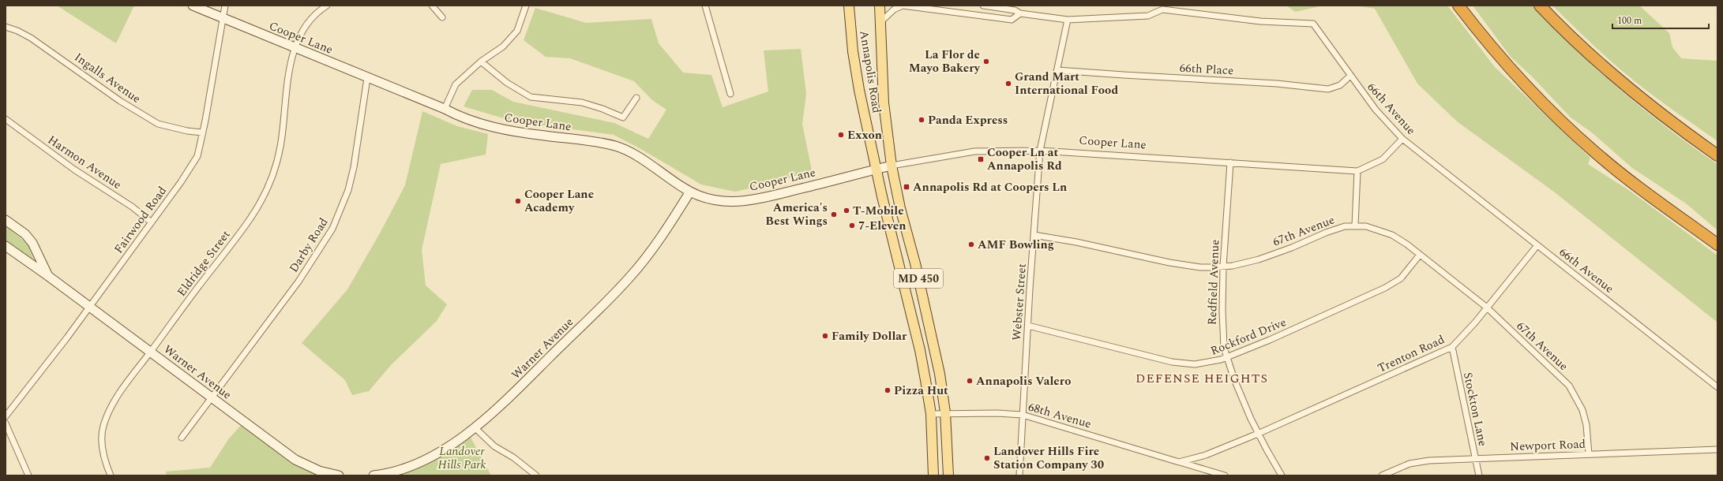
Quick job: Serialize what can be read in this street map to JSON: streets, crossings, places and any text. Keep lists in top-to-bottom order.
{
  "streets": {
    "main road": ["Annapolis Road", "MD 450"],
    "street": [
      "Cooper Lane",
      "66th Place",
      "Ingalls Avenue",
      "66th Avenue",
      "Harmon Avenue",
      "Fairwood Road",
      "67th Avenue",
      "Darby Road",
      "Eldridge Street",
      "Redfield Avenue",
      "Webster Street",
      "Rockford Drive",
      "Warner Avenue",
      "Trenton Road",
      "Stockton Lane",
      "68th Avenue",
      "Newport Road"
    ]
  },
  "crossings": [
    ["Cooper Lane", "Annapolis Road"],
    ["Cooper Lane", "66th Avenue"],
    ["Cooper Lane", "Fairwood Road"],
    ["Cooper Lane", "Darby Road"],
    ["Cooper Lane", "Eldridge Street"],
    ["Cooper Lane", "Redfield Avenue"],
    ["Cooper Lane", "Webster Street"],
    ["Cooper Lane", "Warner Avenue"],
    ["66th Place", "66th Avenue"],
    ["66th Place", "Webster Street"],
    ["Annapolis Road", "66th Avenue"],
    ["Annapolis Road", "68th Avenue"],
    ["Ingalls Avenue", "Fairwood Road"],
    ["66th Avenue", "Webster Street"],
    ["66th Avenue", "Trenton Road"],
    ["Harmon Avenue", "Fairwood Road"],
    ["Fairwood Road", "Warner Avenue"],
    ["67th Avenue", "Redfield Avenue"],
    ["67th Avenue", "Webster Street"],
    ["67th Avenue", "Rockford Drive"],
    ["67th Avenue", "Trenton Road"],
    ["67th Avenue", "Newport Road"],
    ["Darby Road", "Warner Avenue"],
    ["Eldridge Street", "Warner Avenue"],
    ["Redfield Avenue", "Rockford Drive"],
    ["Redfield Avenue", "Trenton Road"],
    ["Webster Street", "Rockford Drive"],
    ["Webster Street", "68th Avenue"],
    ["Trenton Road", "Stockton Lane"],
    ["Stockton Lane", "Newport Road"]
  ],
  "districts": ["DEFENSE HEIGHTS"],
  "parks": ["Landover Hills Park"],
  "places": {
    "other": [
      "La Flor de Mayo Bakery",
      "Grand Mart International Food",
      "Panda Express",
      "Exxon",
      "Cooper Lane Academy",
      "T-Mobile",
      "America's Best Wings",
      "7-Eleven",
      "AMF Bowling",
      "Family Dollar",
      "Annapolis Valero",
      "Pizza Hut",
      "Landover Hills Fire Station Company 30"
    ],
    "transit": ["Cooper Ln at Annapolis Rd", "Annapolis Rd at Coopers Ln"]
  },
  "scale_bar": "100 m"
}
